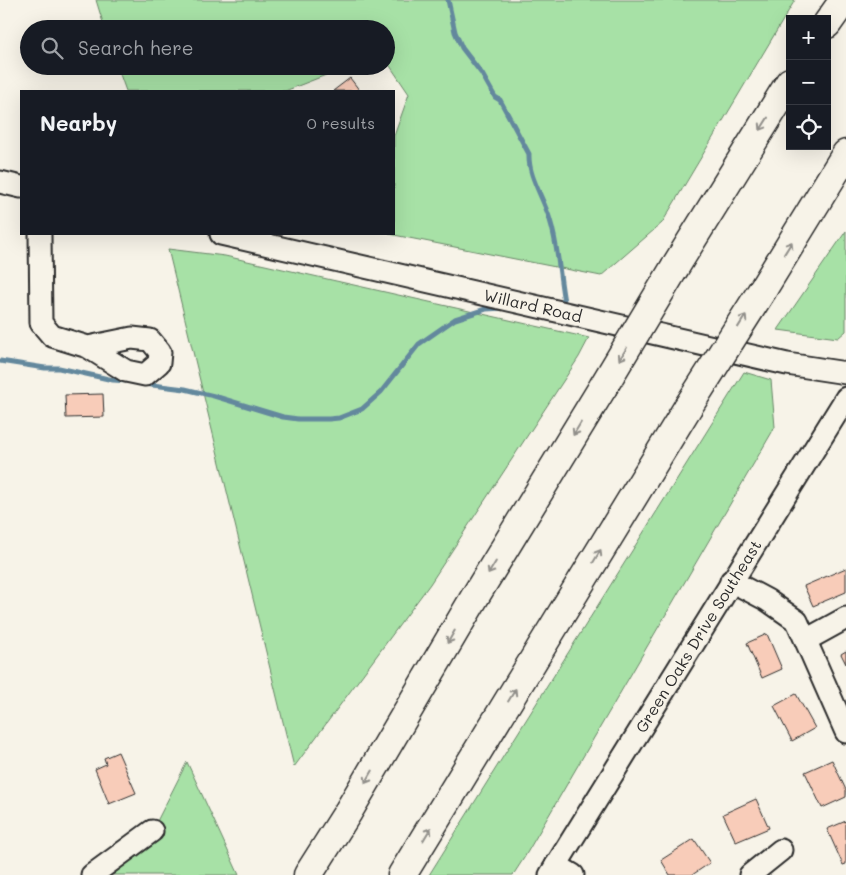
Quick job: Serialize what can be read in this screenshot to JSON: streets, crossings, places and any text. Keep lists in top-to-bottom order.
{
  "streets": {
    "street": ["Willard Road", "Green Oaks Drive Southeast"]
  },
  "page": {
    "map_buttons": ["+", "−"],
    "search": "Search here",
    "heading": ["Nearby", "0 results"]
  }
}
